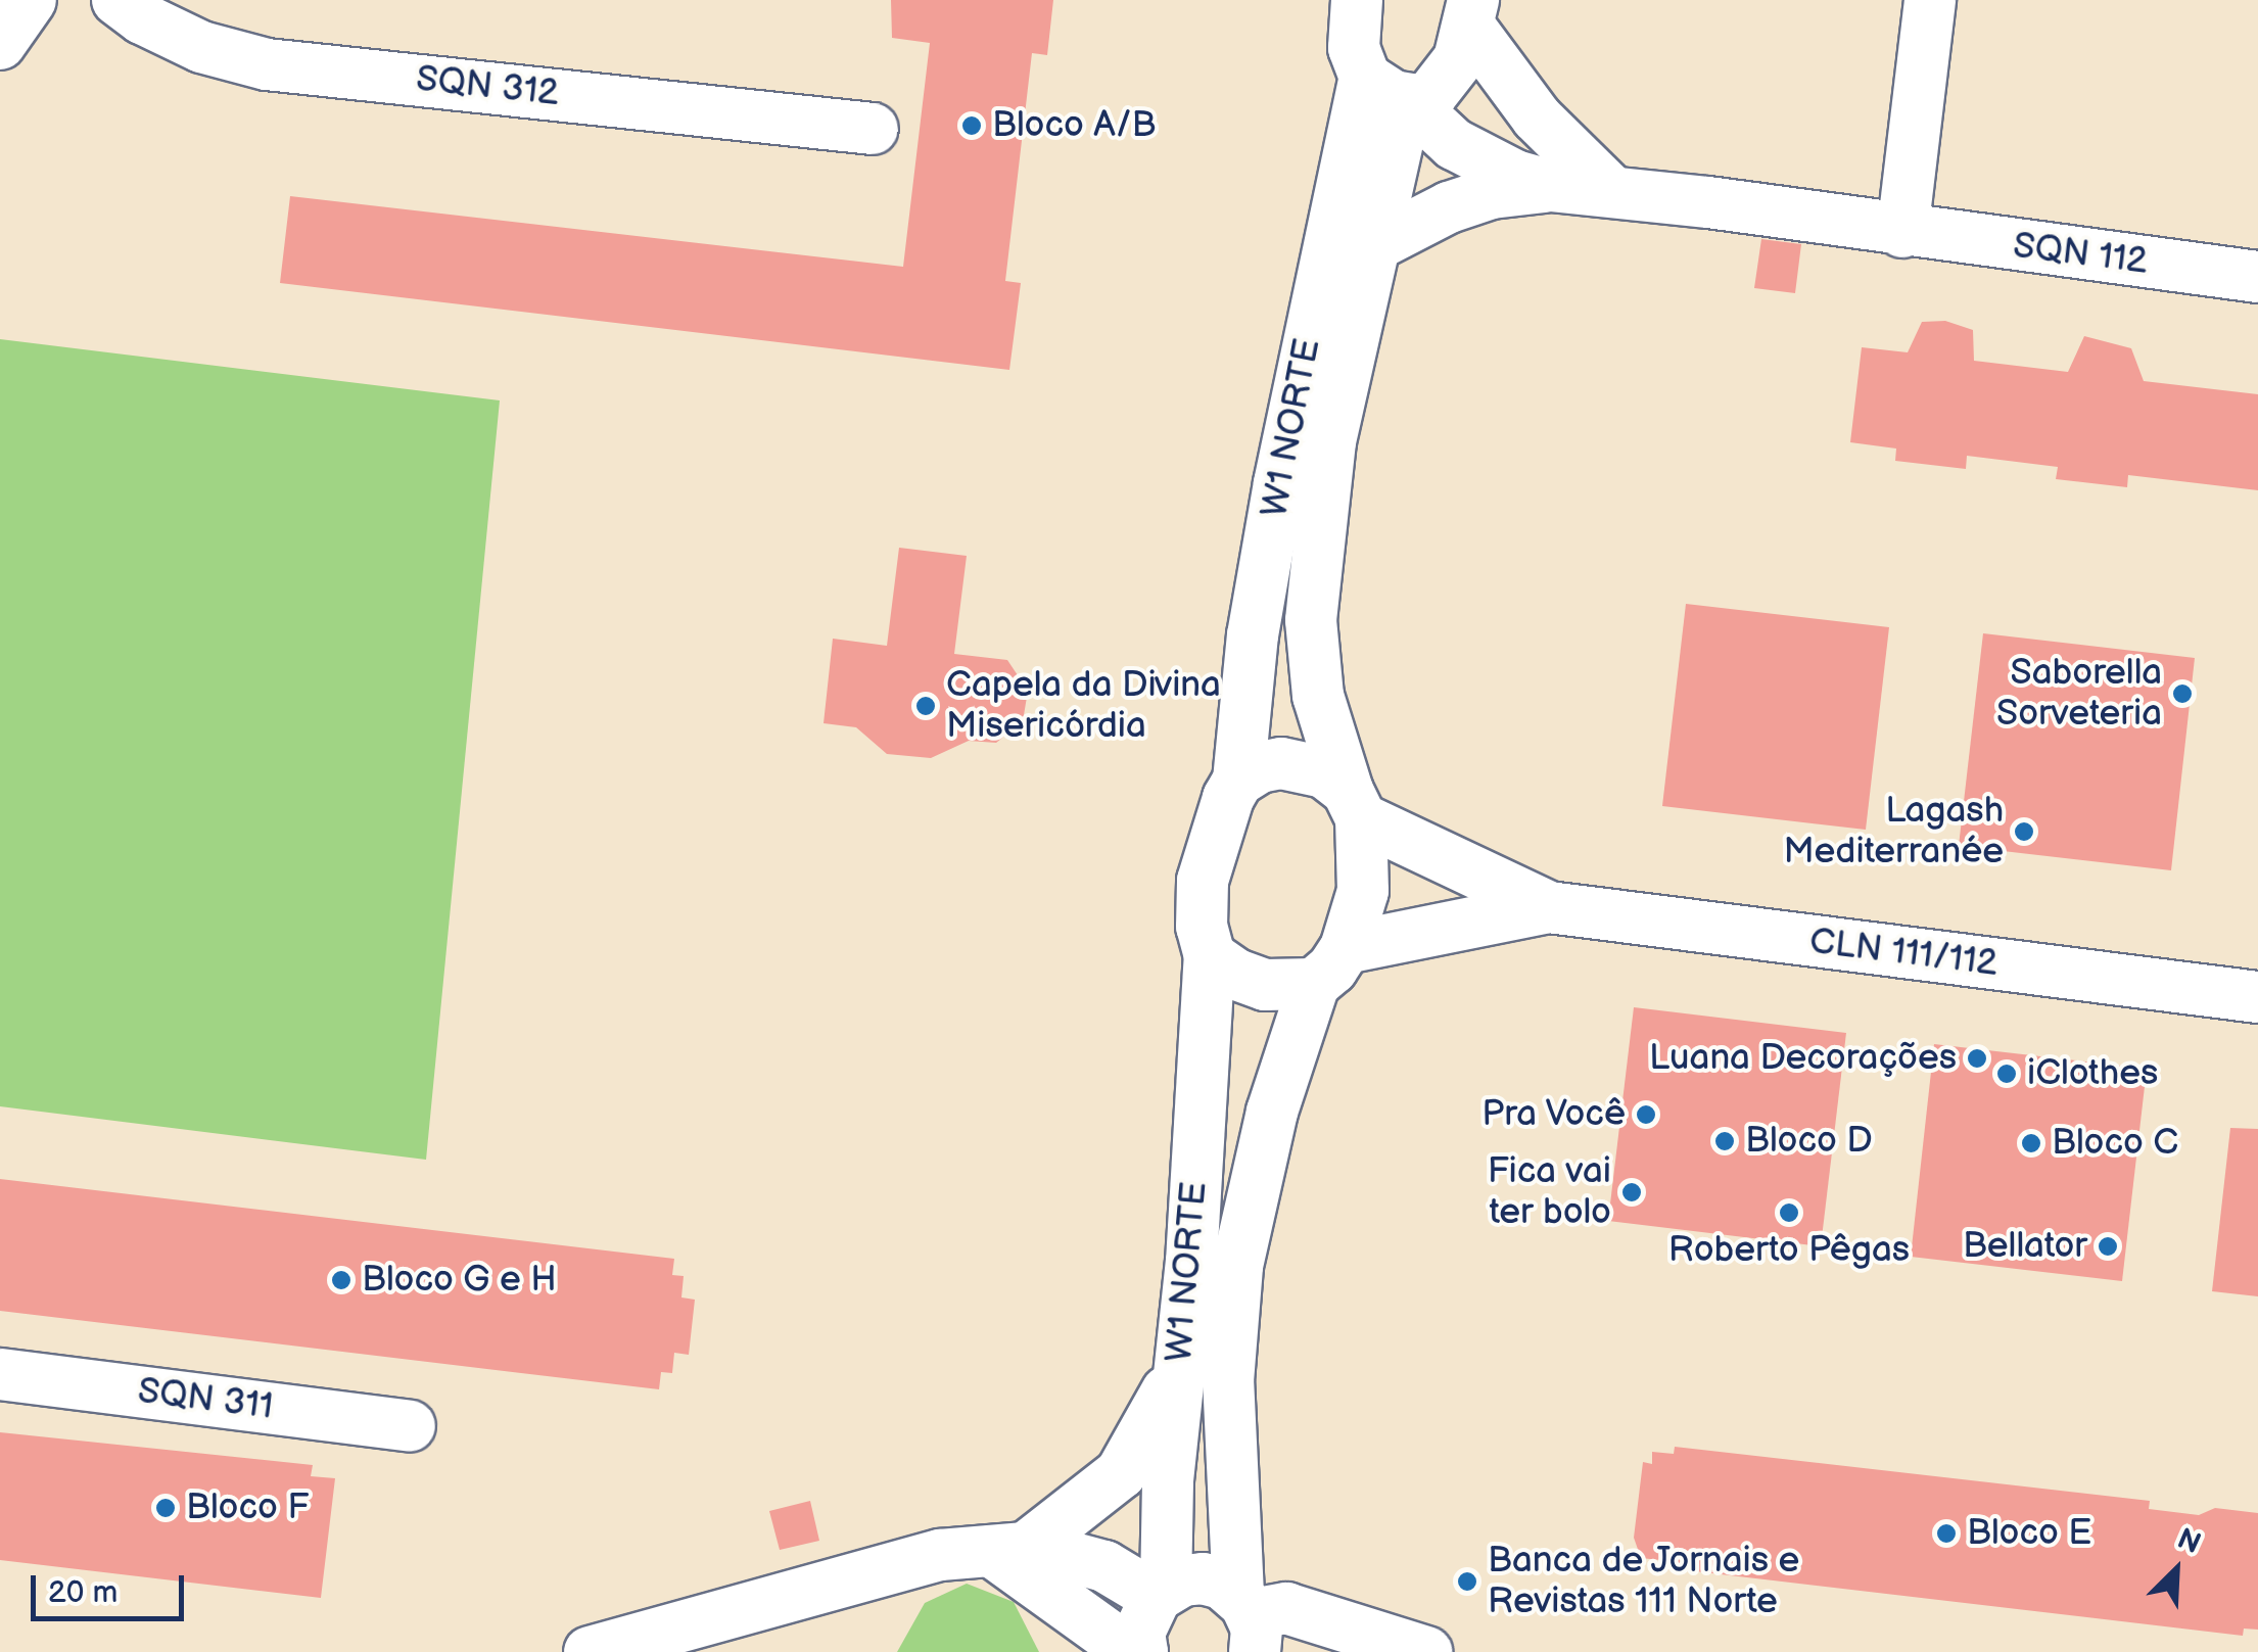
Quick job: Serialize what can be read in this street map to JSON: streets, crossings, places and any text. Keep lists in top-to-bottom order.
{
  "streets": {
    "street": [
      "SQN 312",
      "SQN 112",
      "W1 NORTE",
      "CLN 111/112",
      "SQN 311"
    ]
  },
  "crossings": [
    ["SQN 112", "W1 NORTE"],
    ["W1 NORTE", "CLN 111/112"]
  ],
  "places": [
    "Bloco A/B",
    "Saborella Sorveteria",
    "Capela da Divina Misericórdia",
    "Lagash Mediterranée",
    "Luana Decorações",
    "iClothes",
    "Pra Você",
    "Bloco D",
    "Bloco C",
    "Fica vai ter bolo",
    "Roberto Pêgas",
    "Bellator",
    "Bloco G e H",
    "Bloco F",
    "Bloco E",
    "Banca de Jornais e Revistas 111 Norte"
  ],
  "scale_bar": "20 m",
  "north": "top right"
}
